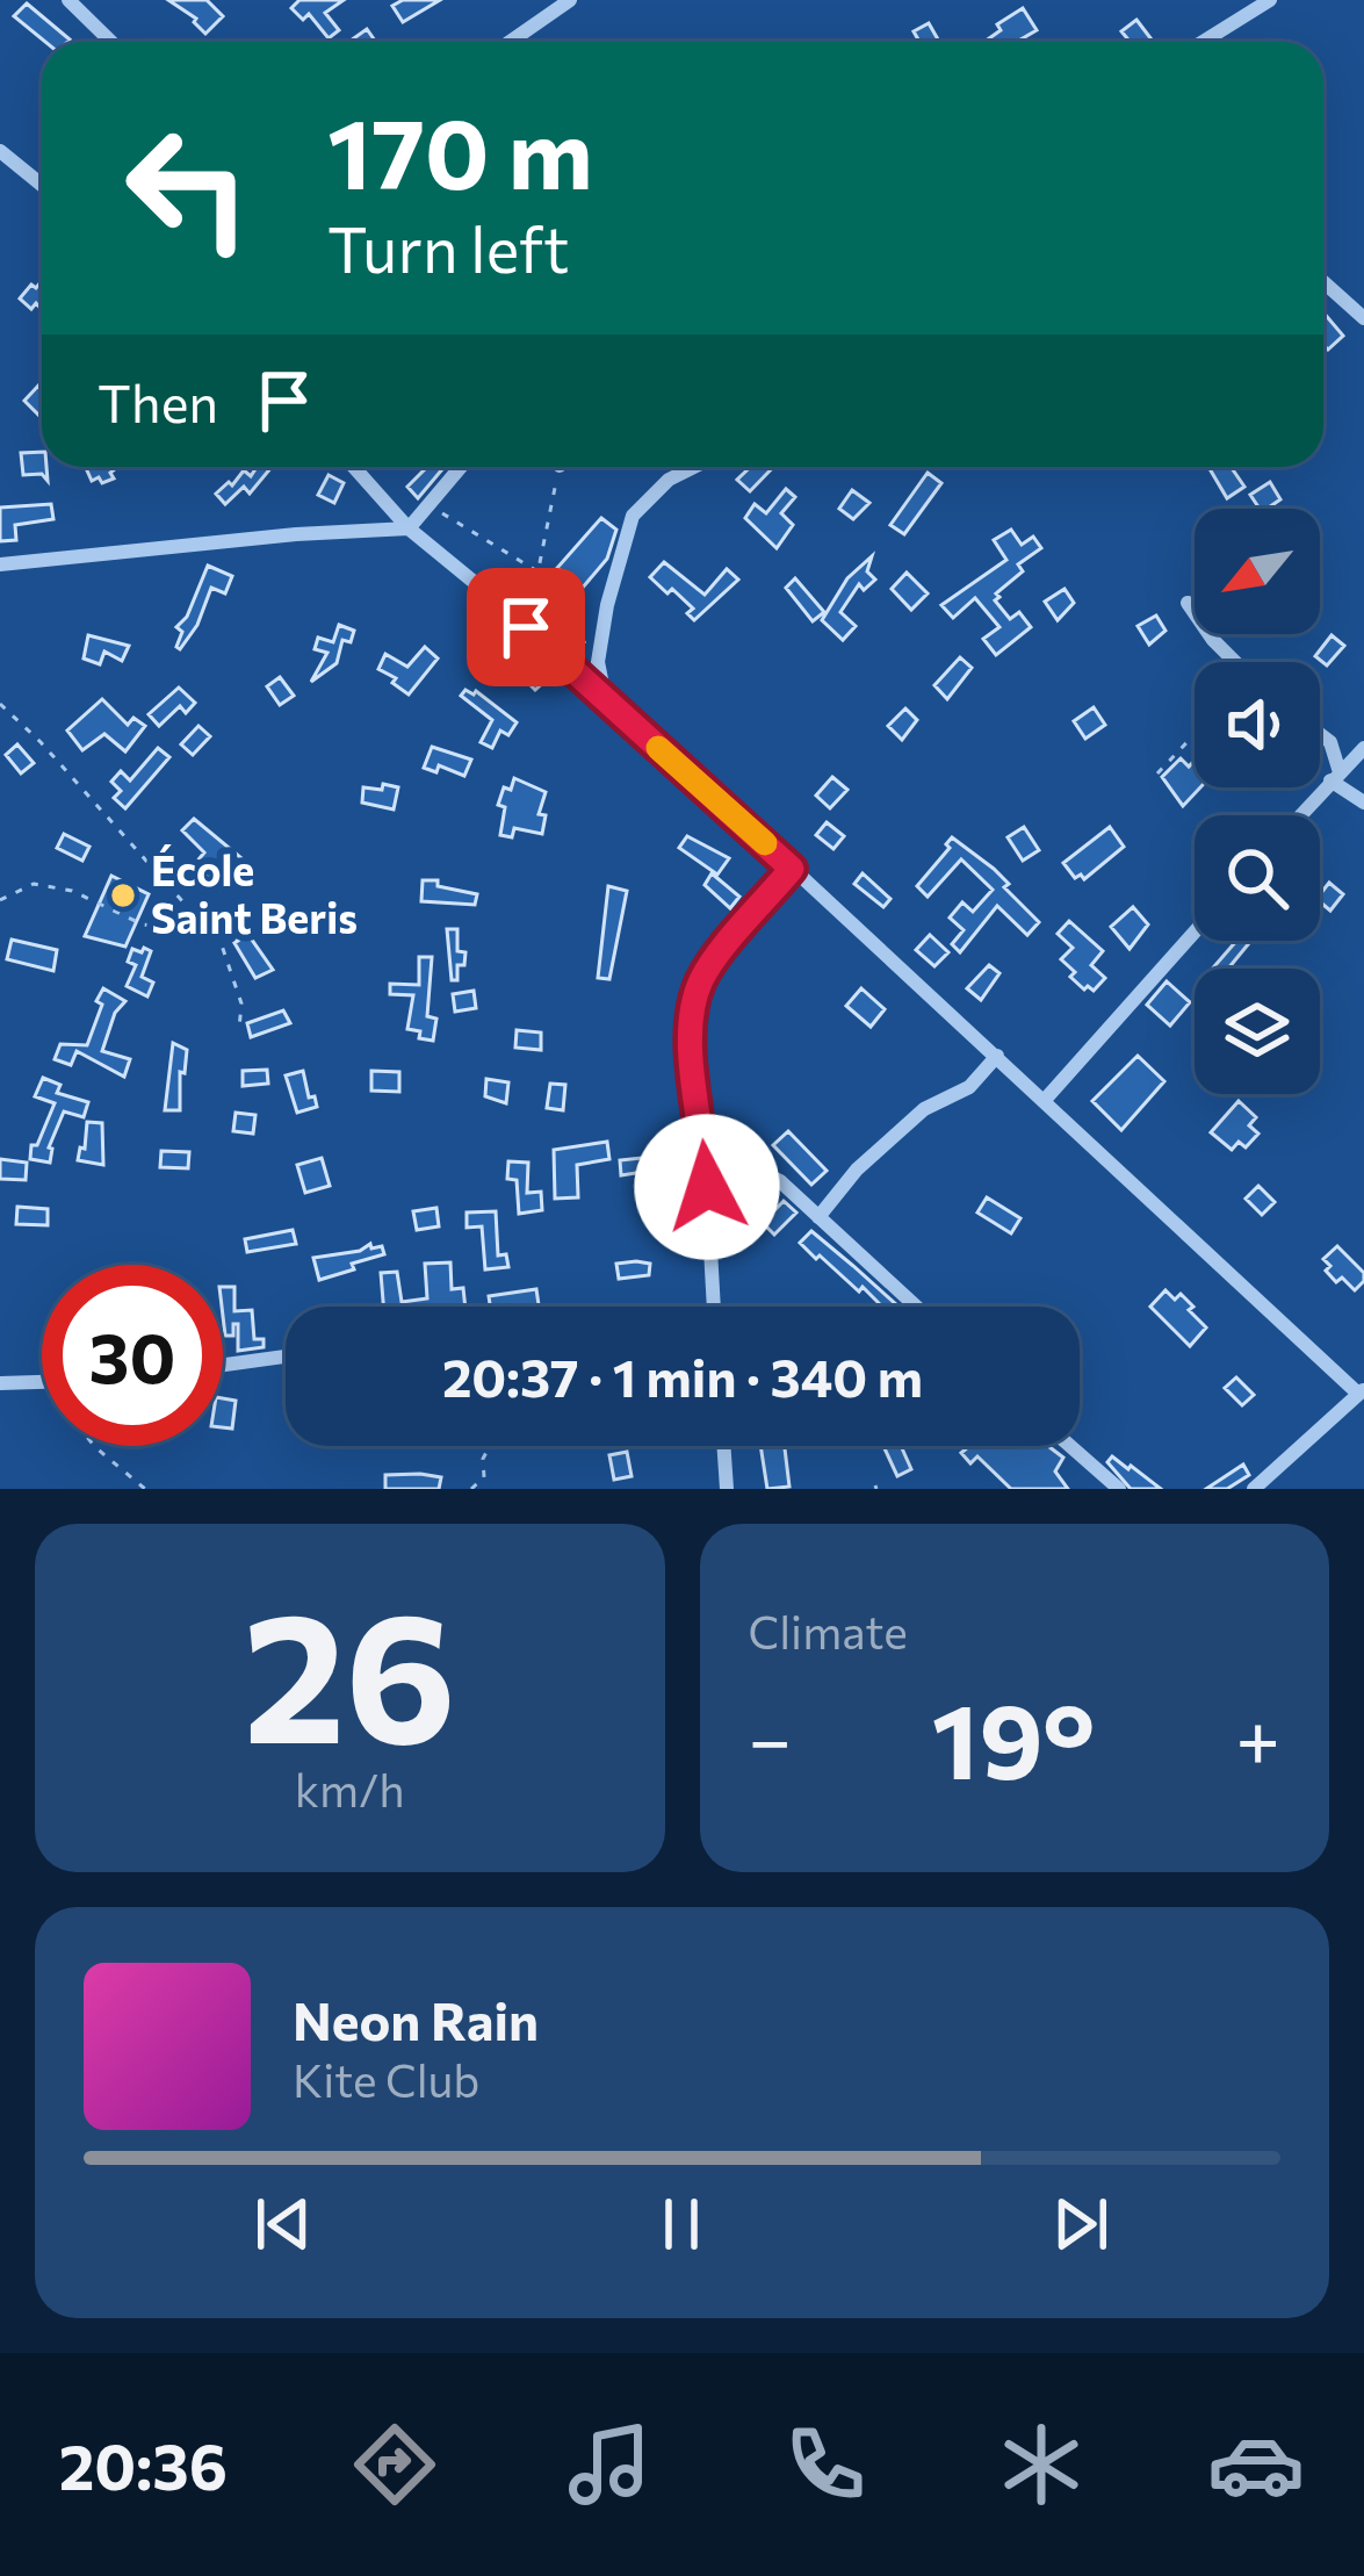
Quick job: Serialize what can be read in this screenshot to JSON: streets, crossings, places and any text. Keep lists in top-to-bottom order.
{
  "places": ["École Saint Beris"],
  "north": "bottom left",
  "page": {
    "turn": ["170 m", "Turn left"],
    "then": "Then",
    "limit": "30",
    "trip": "20:37 · 1 min · 340 m",
    "tile": [
      ["26", "km/h"],
      "Climate"
    ],
    "heat": ["−", "19°", "+"],
    "song": ["Neon Rain", "Kite Club"],
    "tabs": "20:36"
  }
}
